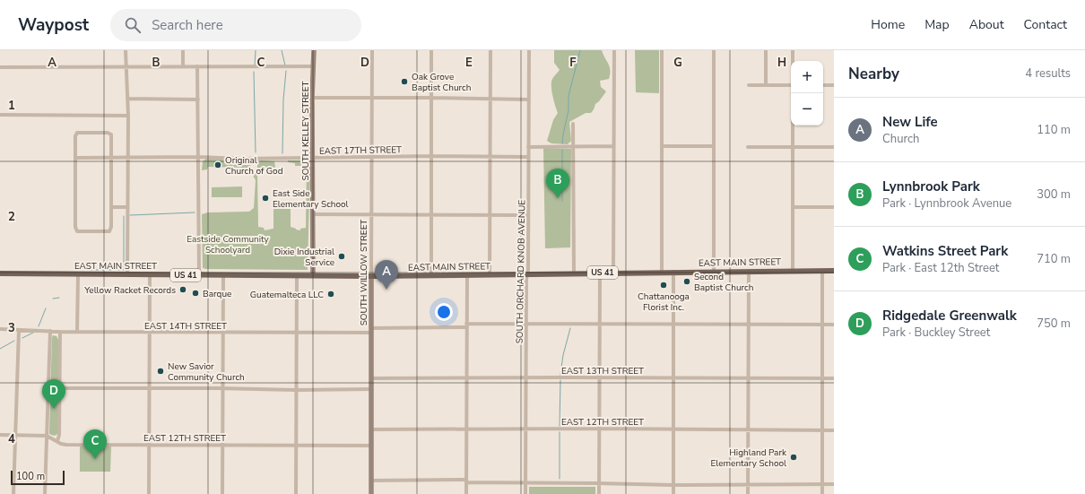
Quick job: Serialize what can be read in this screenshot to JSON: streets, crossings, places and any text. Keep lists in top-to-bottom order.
{
  "streets": {
    "main road": [
      "SOUTH KELLEY STREET",
      "EAST MAIN STREET",
      "SOUTH WILLOW STREET",
      "US 41"
    ],
    "street": [
      "EAST 17TH STREET",
      "SOUTH ORCHARD KNOB AVENUE",
      "EAST 14TH STREET",
      "EAST 13TH STREET",
      "EAST 12TH STREET"
    ]
  },
  "crossings": [
    ["SOUTH KELLEY STREET", "EAST 17TH STREET"],
    ["SOUTH KELLEY STREET", "EAST MAIN STREET"],
    ["EAST 17TH STREET", "SOUTH ORCHARD KNOB AVENUE"],
    ["EAST 17TH STREET", "SOUTH WILLOW STREET"],
    ["EAST MAIN STREET", "SOUTH ORCHARD KNOB AVENUE"],
    ["EAST MAIN STREET", "SOUTH WILLOW STREET"],
    ["SOUTH ORCHARD KNOB AVENUE", "EAST 14TH STREET"],
    ["SOUTH ORCHARD KNOB AVENUE", "EAST 13TH STREET"],
    ["SOUTH ORCHARD KNOB AVENUE", "EAST 12TH STREET"],
    ["SOUTH WILLOW STREET", "EAST 14TH STREET"],
    ["SOUTH WILLOW STREET", "EAST 13TH STREET"],
    ["SOUTH WILLOW STREET", "EAST 12TH STREET"]
  ],
  "parks": ["Eastside Community Schoolyard"],
  "places": [
    "Oak Grove Baptist Church",
    "Original Church of God",
    "East Side Elementary School",
    "Dixie Industrial Service",
    "Second Baptist Church",
    "Chattanooga Florist Inc.",
    "Yellow Racket Records",
    "Barque",
    "Guatemalteca LLC",
    "New Savior Community Church",
    "Highland Park Elementary School"
  ],
  "scale_bar": "100 m",
  "page": {
    "header": "Waypost",
    "search": "Search here",
    "nav": [
      "Home",
      "Map",
      "About",
      "Contact"
    ],
    "heading": ["Nearby", "4 results"],
    "map_buttons": ["+", "−"],
    "list": [
      {
        "mark": "A",
        "name": "New Life",
        "note": "Church",
        "value": "110 m"
      },
      {
        "mark": "B",
        "name": "Lynnbrook Park",
        "note": "Park · Lynnbrook Avenue",
        "value": "300 m"
      },
      {
        "mark": "C",
        "name": "Watkins Street Park",
        "note": "Park · East 12th Street",
        "value": "710 m"
      },
      {
        "mark": "D",
        "name": "Ridgedale Greenwalk",
        "note": "Park · Buckley Street",
        "value": "750 m"
      }
    ],
    "pins": [
      "B",
      "A",
      "D",
      "C"
    ],
    "scale": "100 m"
  },
  "grid": {
    "columns": [
      "A",
      "B",
      "C",
      "D",
      "E",
      "F",
      "G",
      "H"
    ],
    "rows": [
      "1",
      "2",
      "3",
      "4"
    ]
  }
}
